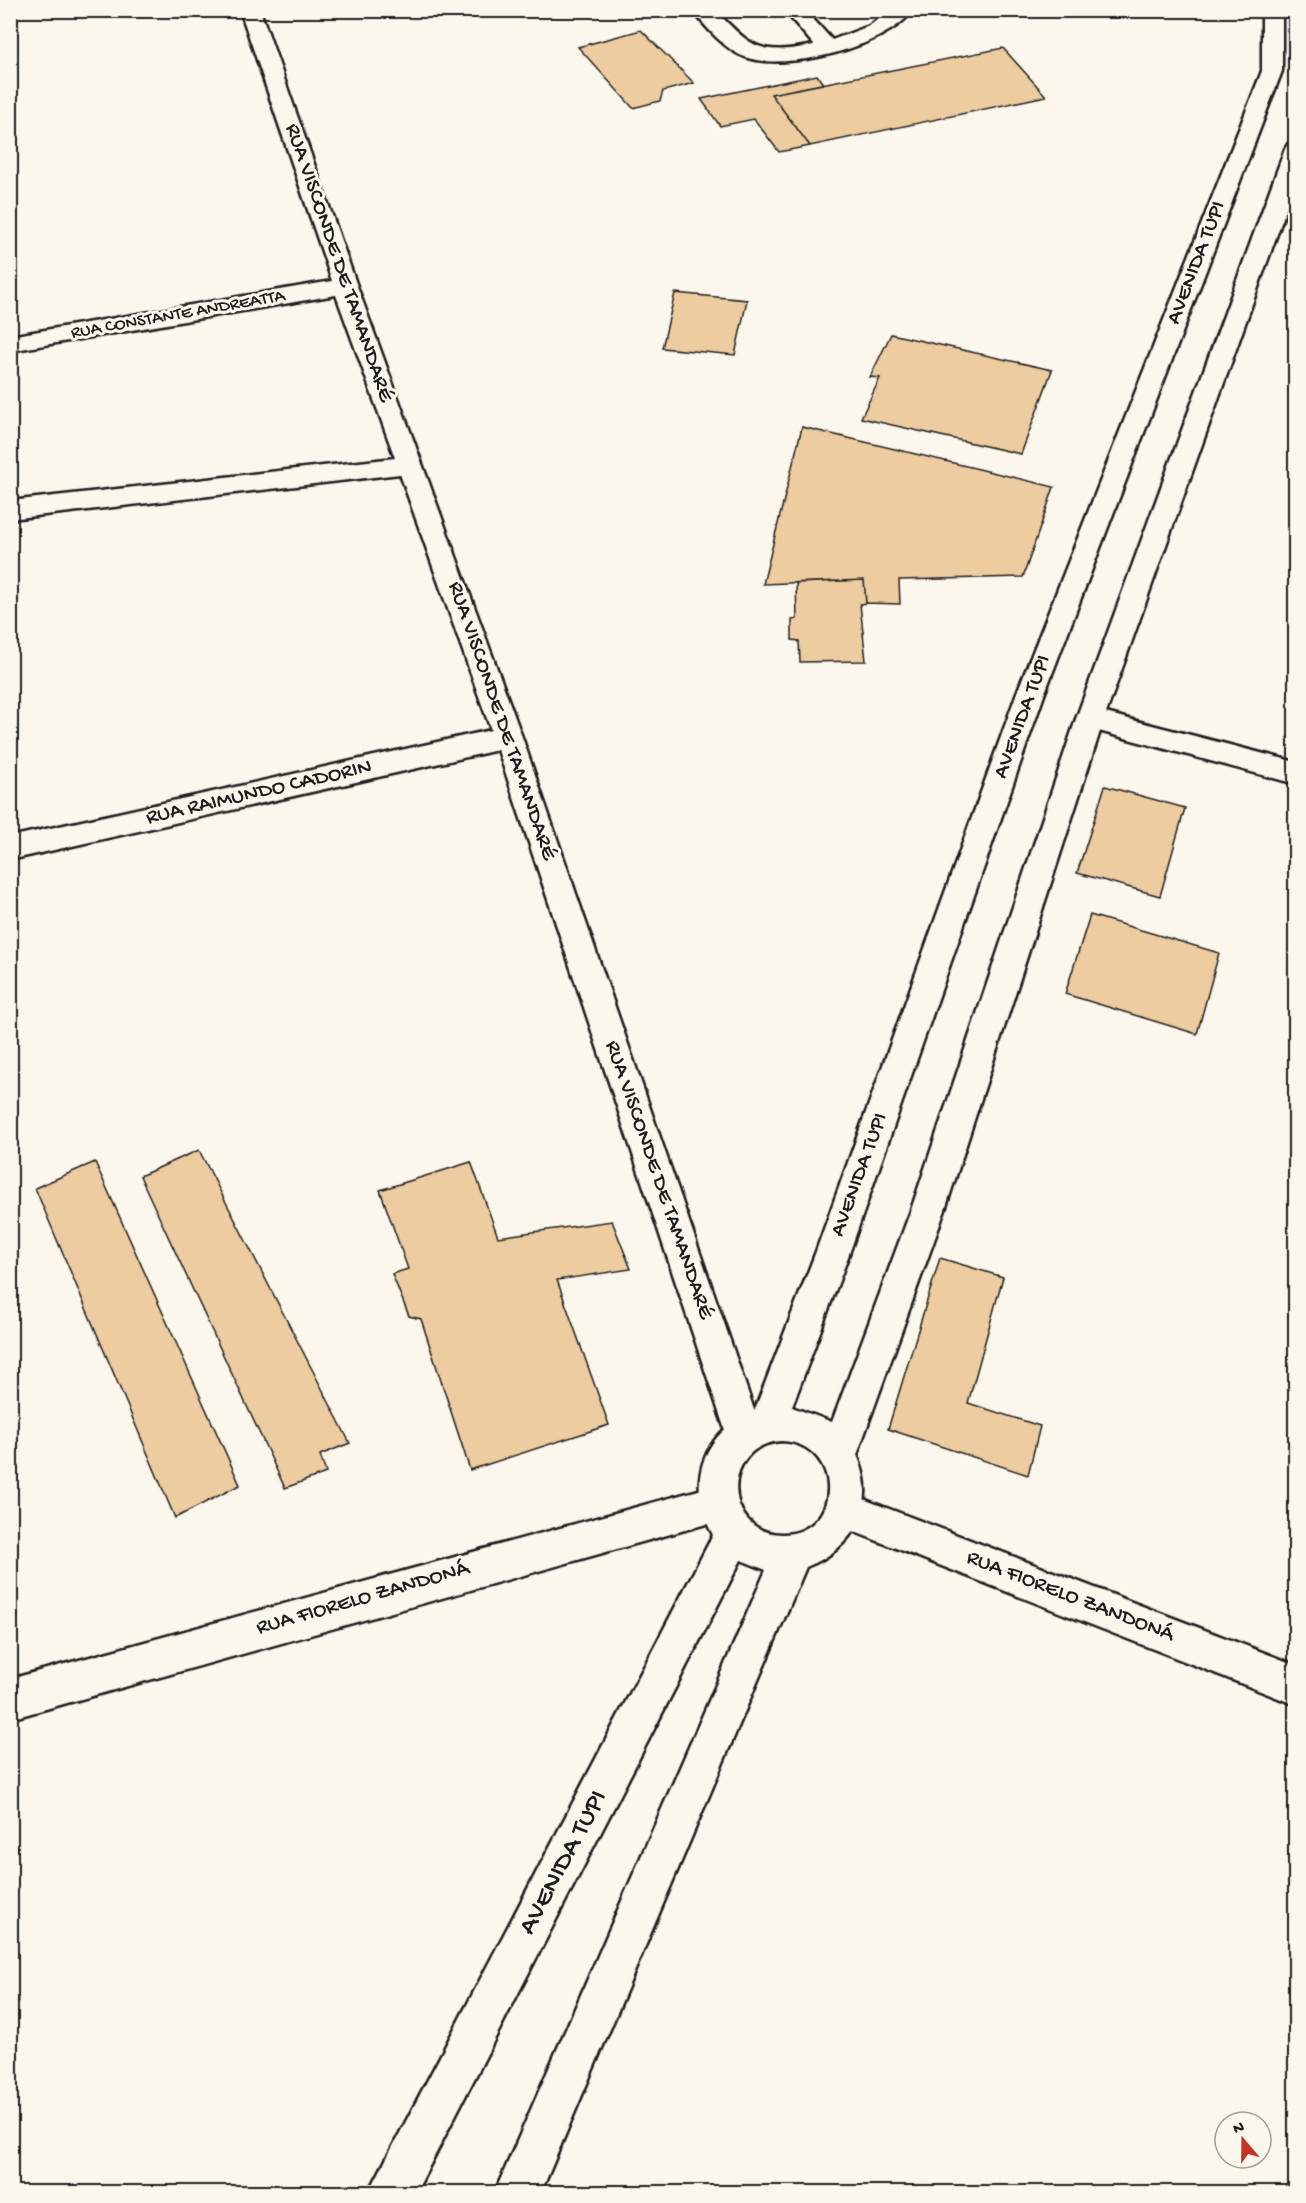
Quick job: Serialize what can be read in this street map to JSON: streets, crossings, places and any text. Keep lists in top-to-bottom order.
{
  "streets": {
    "main road": [
      "RUA VISCONDE DE TAMANDARÉ",
      "AVENIDA TUPI",
      "RUA CONSTANTE ANDREATTA",
      "RUA RAIMUNDO CADORIN",
      "RUA FIORELO ZANDONÁ"
    ]
  },
  "crossings": [
    ["RUA VISCONDE DE TAMANDARÉ", "AVENIDA TUPI"],
    ["RUA VISCONDE DE TAMANDARÉ", "RUA CONSTANTE ANDREATTA"],
    ["RUA VISCONDE DE TAMANDARÉ", "RUA RAIMUNDO CADORIN"],
    ["RUA VISCONDE DE TAMANDARÉ", "RUA FIORELO ZANDONÁ"],
    ["AVENIDA TUPI", "RUA FIORELO ZANDONÁ"]
  ],
  "north": "top"
}
